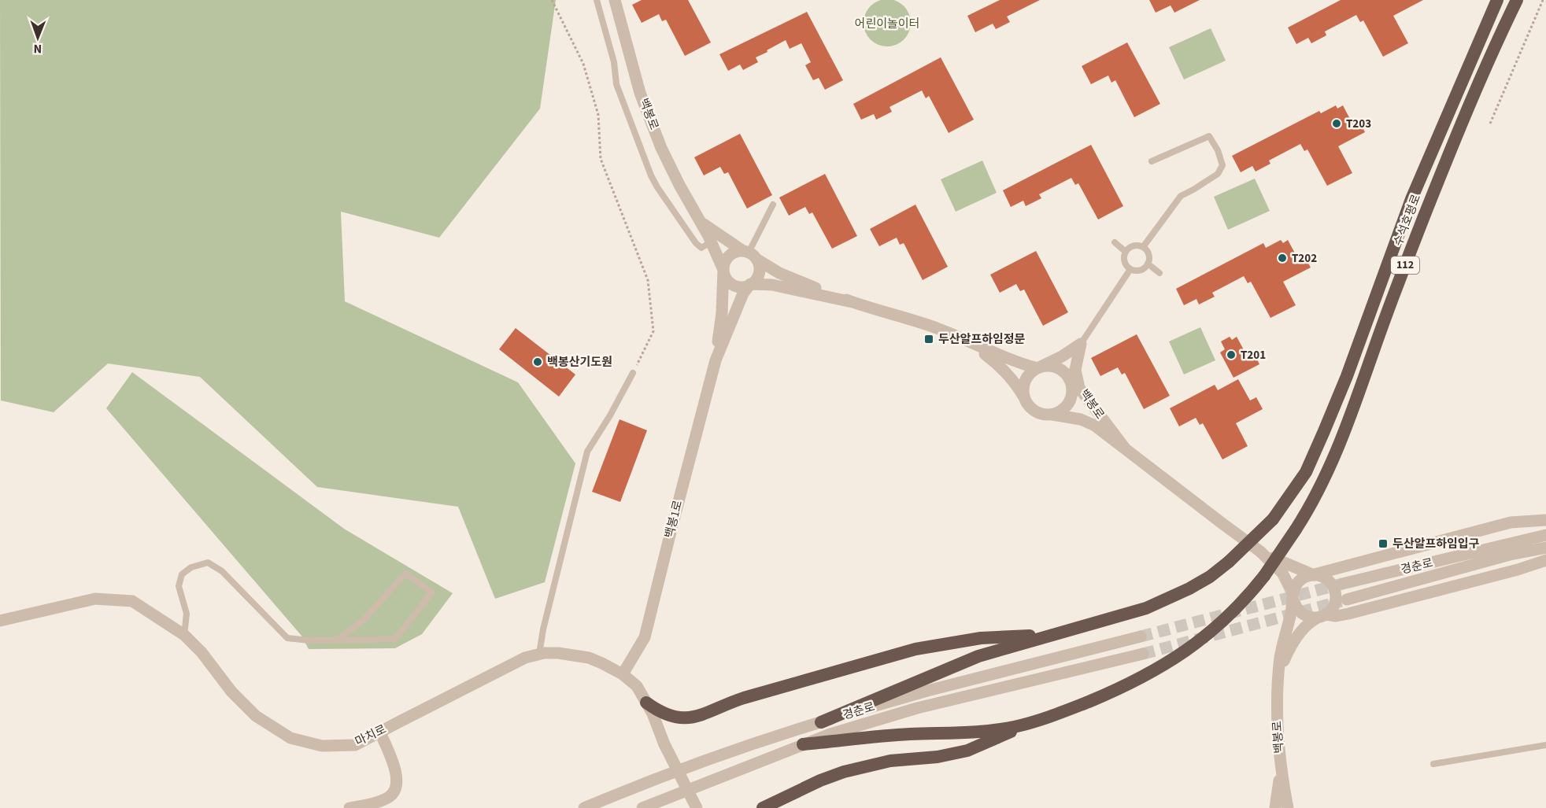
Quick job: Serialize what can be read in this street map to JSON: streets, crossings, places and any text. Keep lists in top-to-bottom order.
{
  "streets": {
    "highway": ["수석호평로", "112"],
    "street": [
      "백봉로",
      "백봉1로",
      "경춘로",
      "마치로"
    ]
  },
  "crossings": [
    ["백봉로", "백봉1로"],
    ["백봉1로", "마치로"]
  ],
  "parks": ["어린이놀이터"],
  "places": {
    "other": [
      "T203",
      "T202",
      "T201",
      "백봉산기도원"
    ],
    "transit": ["두산알프하임정문", "두산알프하임입구"]
  },
  "north": "bottom"
}
